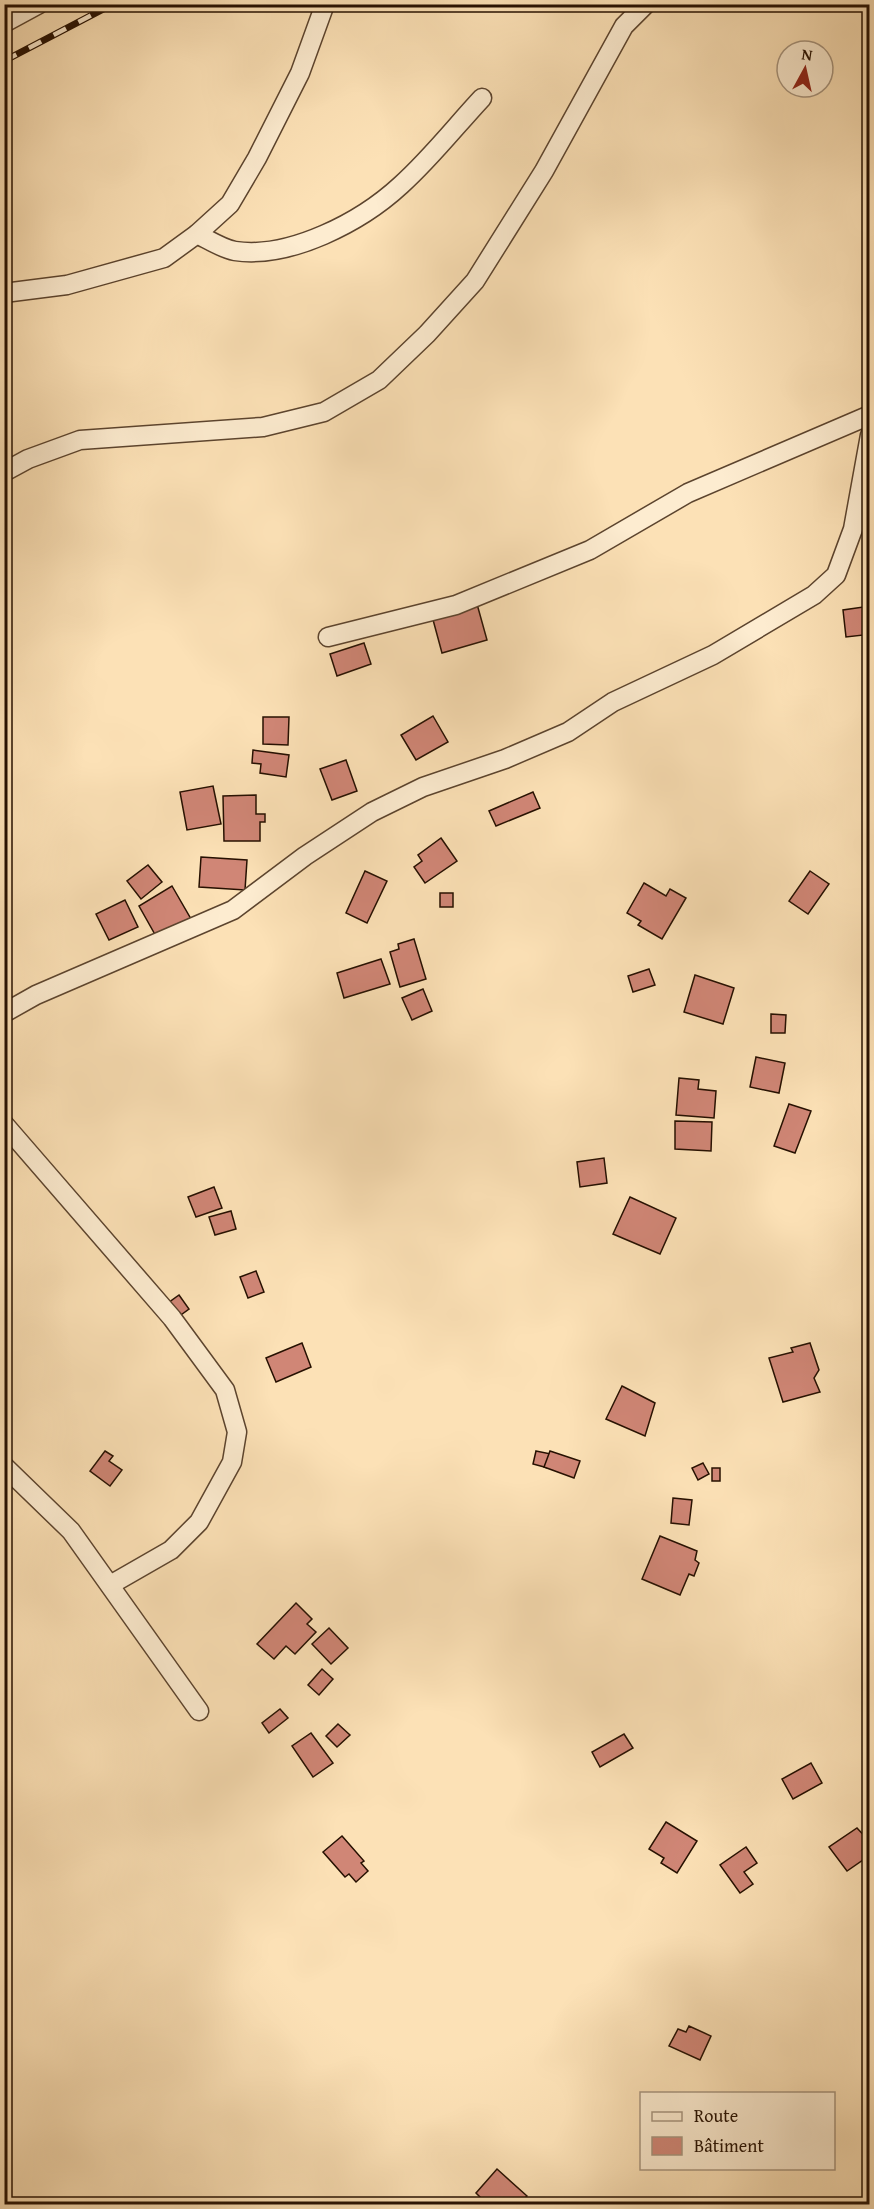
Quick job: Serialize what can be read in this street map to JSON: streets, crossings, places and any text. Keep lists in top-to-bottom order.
{
  "legend": ["Route", "Bâtiment"],
  "north": "top"
}
